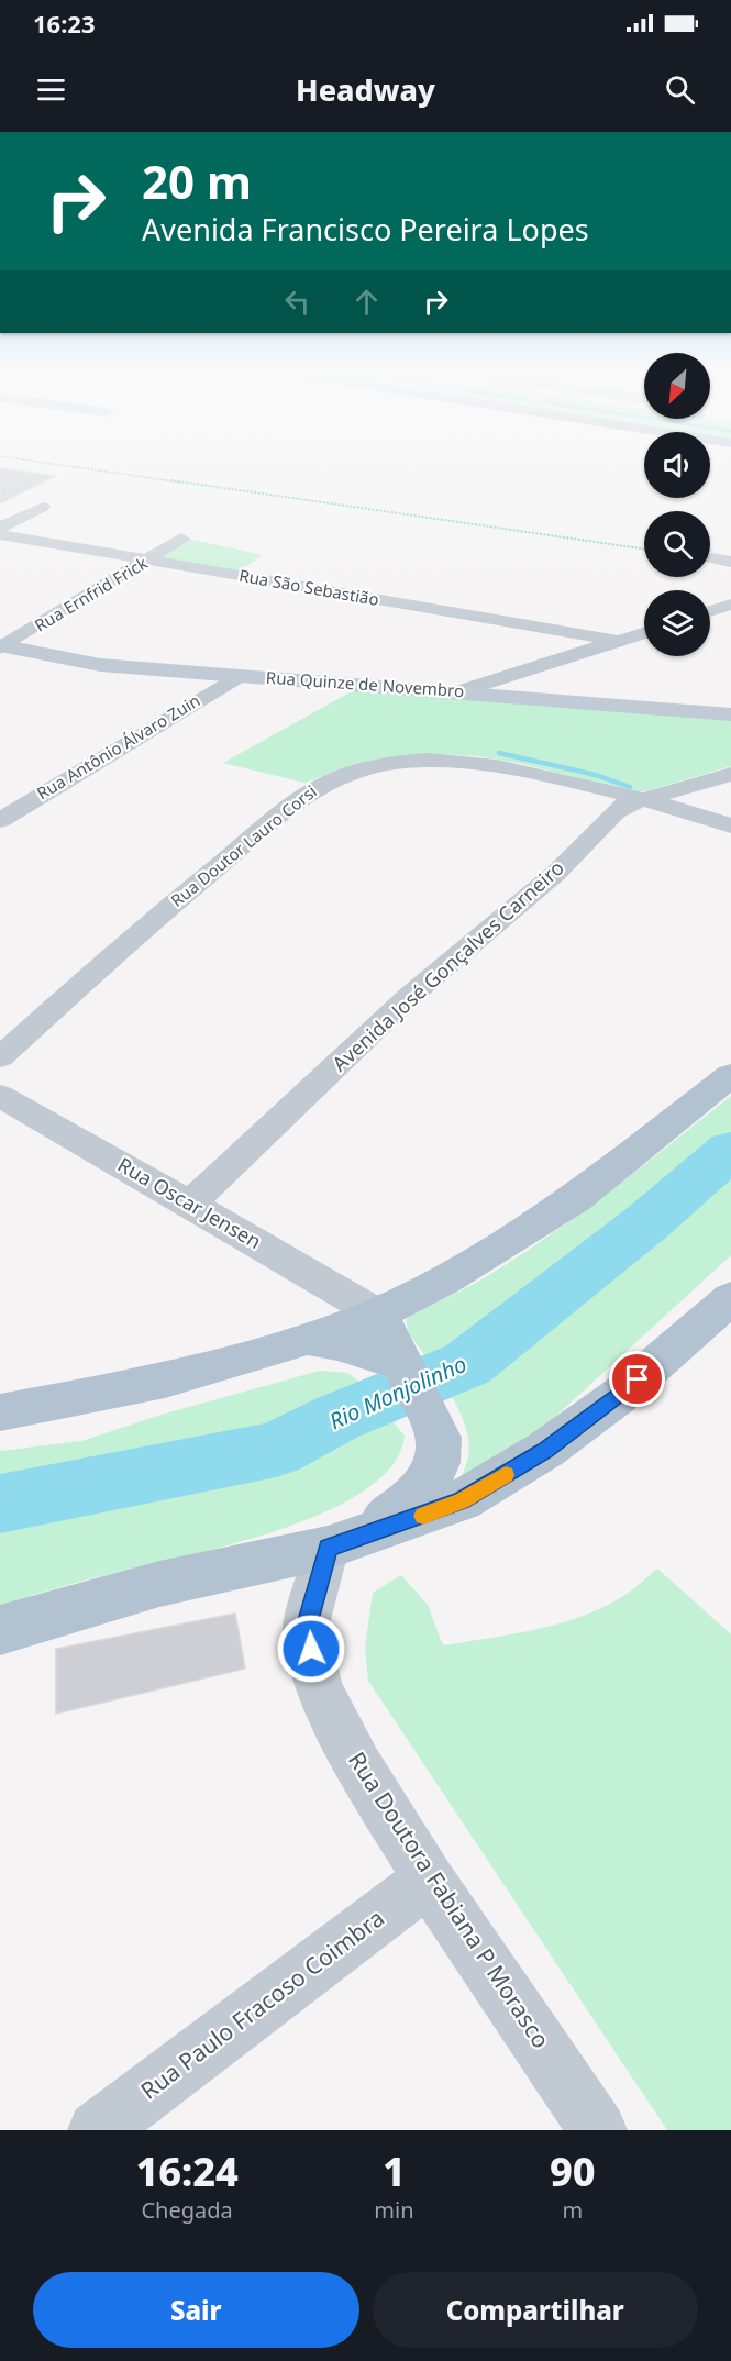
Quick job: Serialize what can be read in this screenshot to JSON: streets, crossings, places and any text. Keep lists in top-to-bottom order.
{
  "streets": {
    "main road": ["Rua Quinze de Novembro"],
    "street": [
      "Rua São Sebastião",
      "Rua Ernfrid Frick",
      "Rua Antônio Álvaro Zuin",
      "Rua Doutor Lauro Corsi",
      "Avenida José Gonçalves Carneiro",
      "Rua Oscar Jensen",
      "Rua Doutora Fabiana P Morasco",
      "Rua Paulo Fracoso Coimbra"
    ]
  },
  "crossings": [
    ["Rua São Sebastião", "Rua Ernfrid Frick"],
    ["Rua Ernfrid Frick", "Rua Quinze de Novembro"],
    ["Rua Quinze de Novembro", "Rua Antônio Álvaro Zuin"],
    ["Rua Doutor Lauro Corsi", "Avenida José Gonçalves Carneiro"],
    ["Avenida José Gonçalves Carneiro", "Rua Oscar Jensen"],
    ["Rua Doutora Fabiana P Morasco", "Rua Paulo Fracoso Coimbra"]
  ],
  "water": ["Rio Monjolinho"],
  "north": "bottom left",
  "page": {
    "status": "16:23",
    "header": "Headway",
    "turn": ["20 m", "Avenida Francisco Pereira Lopes"],
    "eta": [
      "16:24",
      "Chegada",
      "1",
      "min",
      "90",
      "m"
    ],
    "buttons": ["Sair", "Compartilhar"]
  }
}
